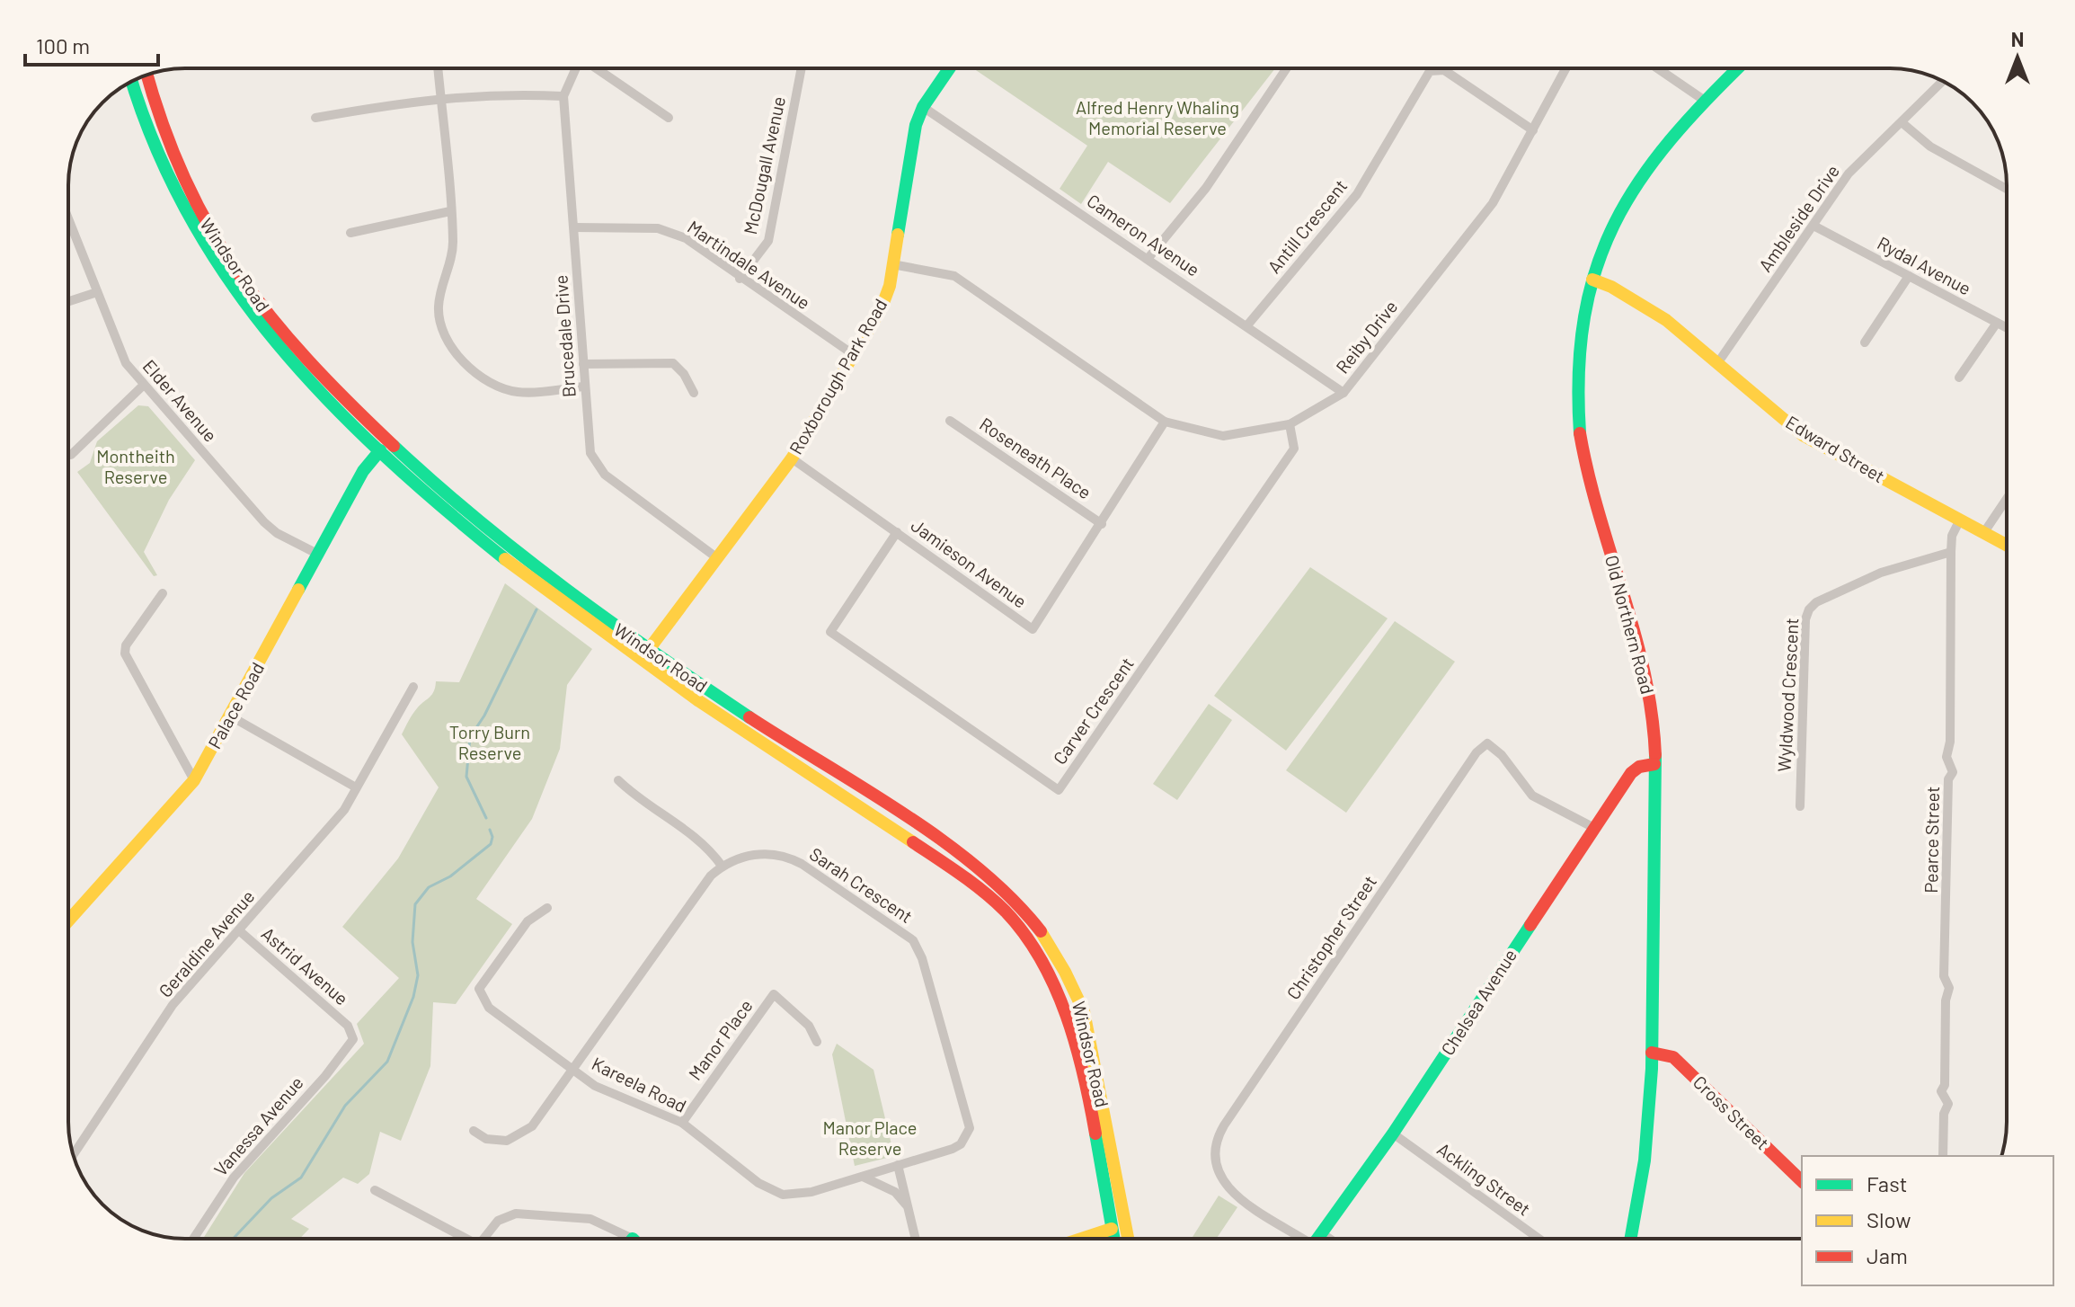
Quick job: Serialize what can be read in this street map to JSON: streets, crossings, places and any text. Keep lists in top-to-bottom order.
{
  "streets": {
    "main road": [
      "Windsor Road",
      "Roxborough Park Road",
      "Edward Street",
      "Old Northern Road",
      "Palace Road",
      "Chelsea Avenue",
      "Cross Street"
    ],
    "street": [
      "McDougall Avenue",
      "Ambleside Drive",
      "Antill Crescent",
      "Cameron Avenue",
      "Martindale Avenue",
      "Rydal Avenue",
      "Brucedale Drive",
      "Reiby Drive",
      "Elder Avenue",
      "Roseneath Place",
      "Jamieson Avenue",
      "Wyldwood Crescent",
      "Carver Crescent",
      "Pearce Street",
      "Sarah Crescent",
      "Christopher Street",
      "Geraldine Avenue",
      "Astrid Avenue",
      "Manor Place",
      "Kareela Road",
      "Vanessa Avenue",
      "Ackling Street"
    ]
  },
  "crossings": [
    ["McDougall Avenue", "Martindale Avenue"],
    ["Ambleside Drive", "Rydal Avenue"],
    ["Ambleside Drive", "Edward Street"],
    ["Antill Crescent", "Cameron Avenue"],
    ["Cameron Avenue", "Reiby Drive"],
    ["Cameron Avenue", "Roxborough Park Road"],
    ["Windsor Road", "Roxborough Park Road"],
    ["Windsor Road", "Palace Road"],
    ["Martindale Avenue", "Brucedale Drive"],
    ["Martindale Avenue", "Roxborough Park Road"],
    ["Brucedale Drive", "Roxborough Park Road"],
    ["Reiby Drive", "Roxborough Park Road"],
    ["Reiby Drive", "Jamieson Avenue"],
    ["Reiby Drive", "Carver Crescent"],
    ["Roxborough Park Road", "Jamieson Avenue"],
    ["Elder Avenue", "Palace Road"],
    ["Edward Street", "Old Northern Road"],
    ["Edward Street", "Pearce Street"],
    ["Roseneath Place", "Jamieson Avenue"],
    ["Jamieson Avenue", "Carver Crescent"],
    ["Old Northern Road", "Chelsea Avenue"],
    ["Old Northern Road", "Cross Street"],
    ["Wyldwood Crescent", "Pearce Street"],
    ["Sarah Crescent", "Kareela Road"],
    ["Christopher Street", "Chelsea Avenue"],
    ["Geraldine Avenue", "Astrid Avenue"],
    ["Astrid Avenue", "Vanessa Avenue"],
    ["Chelsea Avenue", "Ackling Street"],
    ["Manor Place", "Kareela Road"]
  ],
  "parks": [
    "Alfred Henry Whaling Memorial Reserve",
    "Montheith Reserve",
    "Torry Burn Reserve",
    "Manor Place Reserve"
  ],
  "legend": ["Fast", "Slow", "Jam"],
  "scale_bar": "100 m",
  "north": "top"
}
